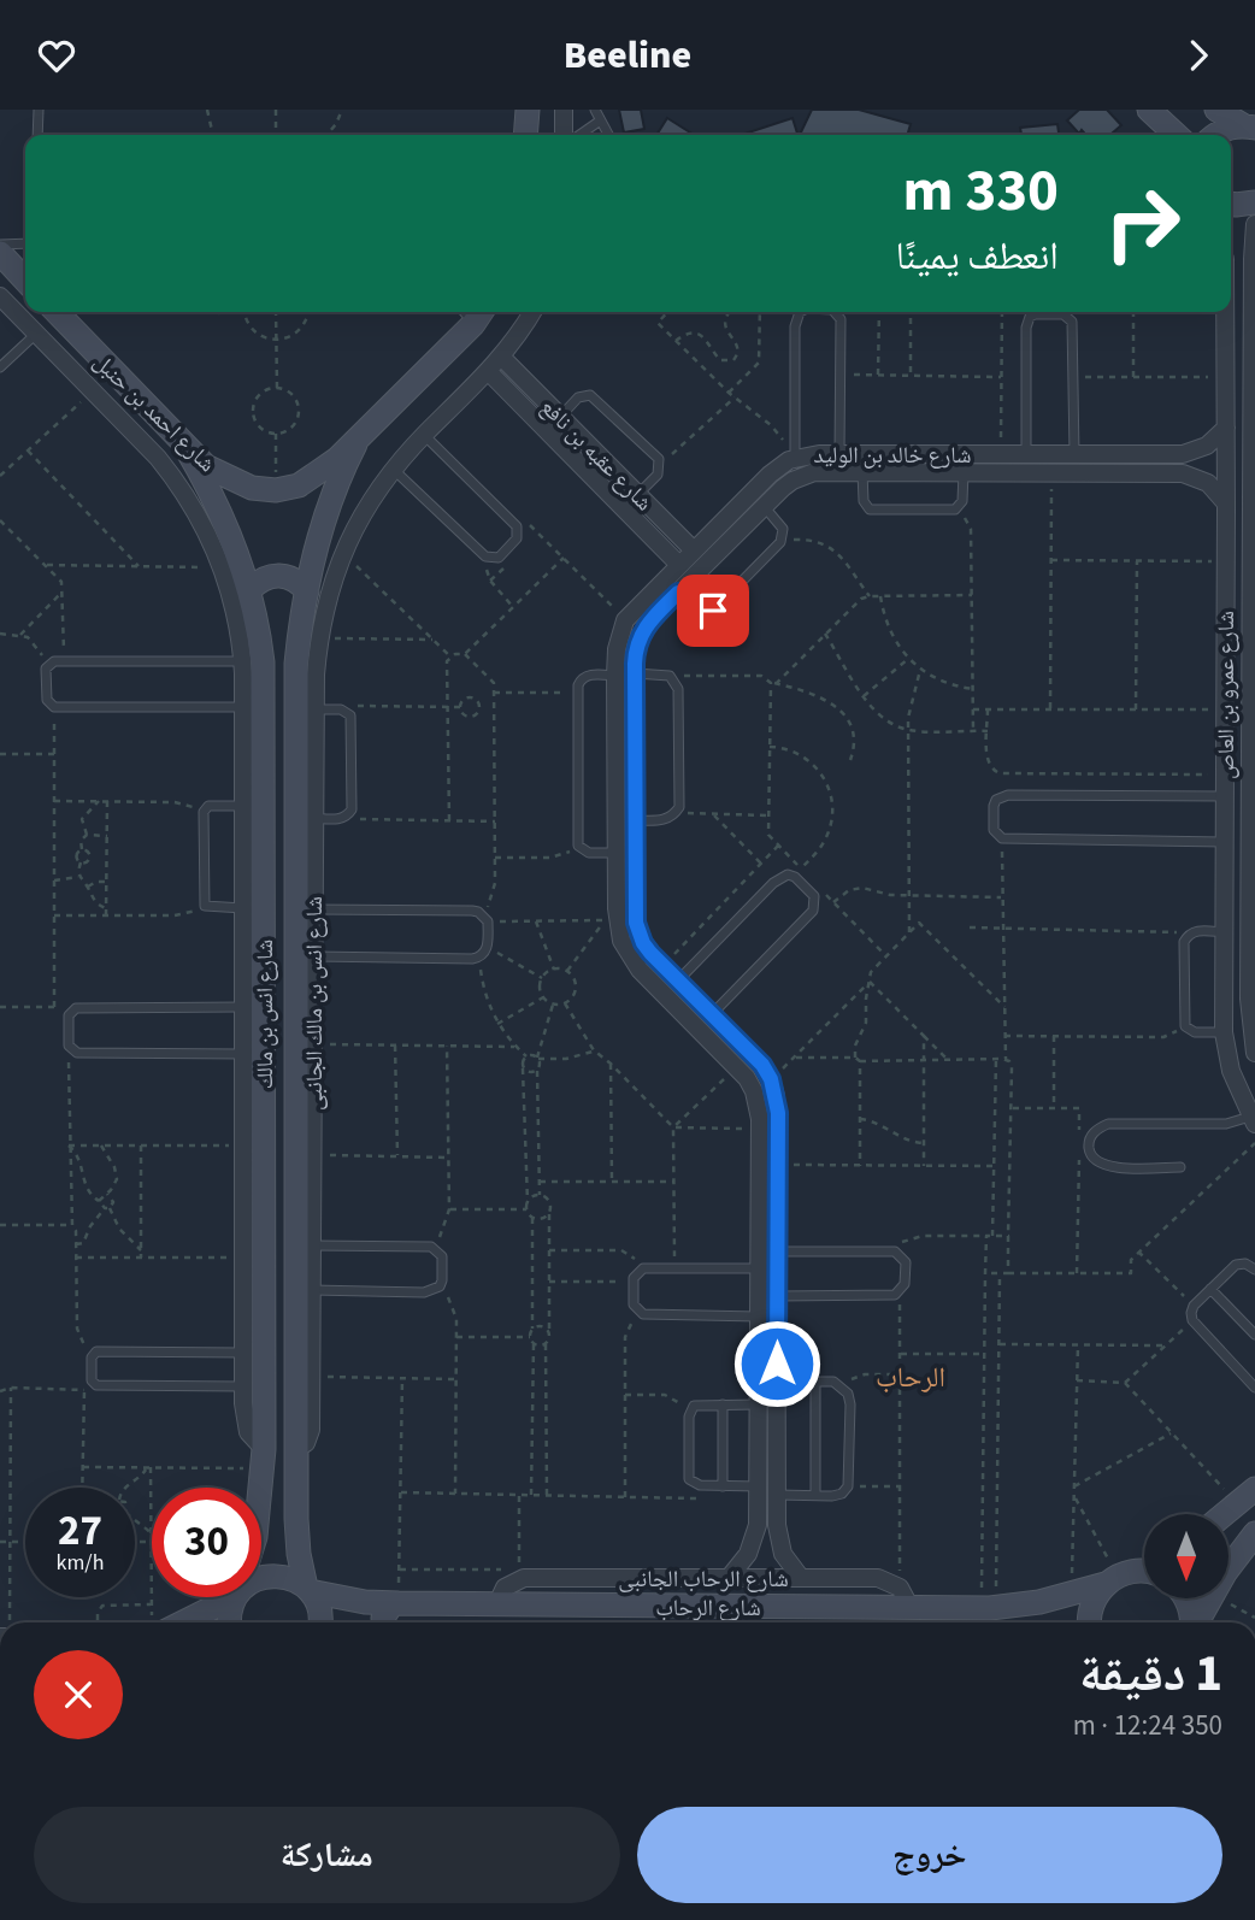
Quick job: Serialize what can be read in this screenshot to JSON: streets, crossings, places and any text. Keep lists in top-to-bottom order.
{
  "streets": {
    "street": [
      "شارع احمد بن حنبل",
      "شارع عقبه بن نافع",
      "شارع خالد بن الوليد",
      "شارع عمرو بن العاص",
      "شارع انس بن مالك الجانبى",
      "شارع انس بن مالك",
      "شارع الرحاب الجانبى",
      "شارع الرحاب"
    ]
  },
  "crossings": [
    ["شارع احمد بن حنبل", "شارع انس بن مالك"],
    ["شارع عقبه بن نافع", "شارع خالد بن الوليد"],
    ["شارع عقبه بن نافع", "شارع انس بن مالك الجانبى"],
    ["شارع خالد بن الوليد", "شارع عمرو بن العاص"],
    ["شارع خالد بن الوليد", "شارع الرحاب الجانبى"],
    ["شارع انس بن مالك الجانبى", "شارع انس بن مالك"],
    ["شارع انس بن مالك", "شارع الرحاب"],
    ["شارع الرحاب الجانبى", "شارع الرحاب"]
  ],
  "districts": ["الرحاب"],
  "north": "bottom",
  "page": {
    "header": "Beeline",
    "turn": ["330 m", "انعطف يمينًا"],
    "speed": "27 km/h",
    "limit": "30",
    "heading": ["1 دقيقة", "350 m · 12:24"],
    "buttons": ["خروج", "مشاركة"]
  }
}
